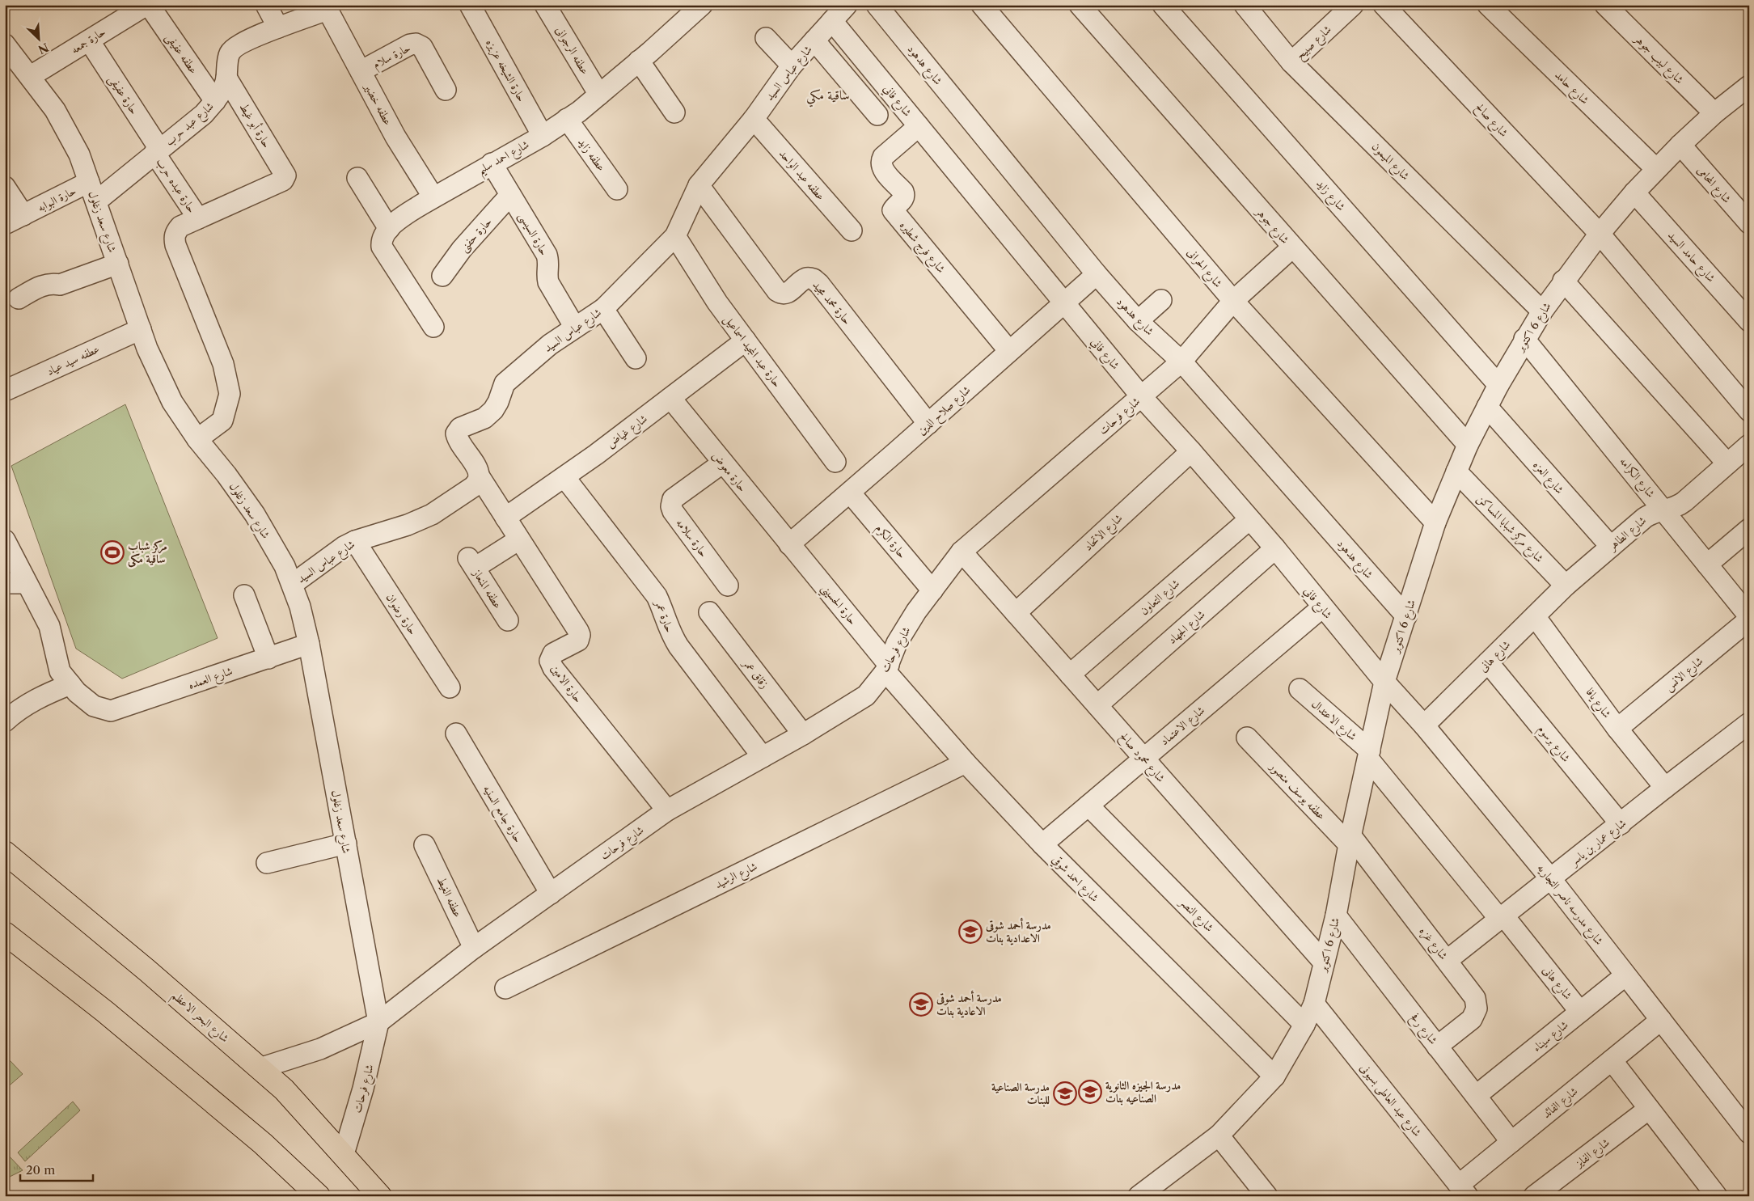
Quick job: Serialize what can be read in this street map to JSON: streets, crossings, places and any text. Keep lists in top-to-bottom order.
{
  "streets": {
    "main road": ["شارع البحر الاعظم"],
    "street": [
      "حارة جمعه",
      "شارع صبيح",
      "عطفه الرجوانى",
      "عطفه عفيفى",
      "حارة سلام",
      "شارع لبيب جوهر",
      "شارع هدهود",
      "حارة الشيخه عزيزه",
      "شارع عباس السيد",
      "شارع حامد",
      "حارة عفيفى",
      "شارع فاني",
      "عطفه خضير",
      "شارع صالح",
      "شارع عبد حرب",
      "حارة أبو غيط",
      "عطفه زايد",
      "شارع احمد سليم",
      "شارع الميمون",
      "عطفه عبد الواحد",
      "شارع المحامى",
      "حارة عبده حرب",
      "شارع زايد",
      "حارة البوابه",
      "شارع سعد زغلول",
      "شارع جوهر",
      "حارة السيسى",
      "حارة حفنى",
      "شارع فرج شطيره",
      "شارع حامد السيد",
      "شارع الحرانى",
      "حارة محمد مجيد",
      "شارع 6 اكتوبر",
      "حارة عبد المجيد اسماعيل",
      "عطفه سيد عياد",
      "شارع صلاح الدين",
      "شارع فرحات",
      "شارع غياض",
      "حارة معوض",
      "شارع العزه",
      "شارع الكرامه",
      "شارع مركز شبابا المساكن",
      "شارع الاتحاد",
      "شارع الطاهر",
      "حارة سلامه",
      "حارة الكرم",
      "عطفه المنعاز",
      "شارع التعاون",
      "حارة الحسيني",
      "حارة رضوان",
      "حارة عمر",
      "شارع الجهاد",
      "شارع هانى",
      "زقاق عمر",
      "شارع الانس",
      "شارع العمده",
      "حارة الامين",
      "شارع يافا",
      "شارع الاعتدال",
      "شارع الاعتماد",
      "شارع برسوم",
      "شارع محمود صالح",
      "عطفه يوسف منصور",
      "حارة جامع السنيه",
      "شارع عمار بن ياسر",
      "شارع الرشيد",
      "شارع احمد شوقي",
      "عطفه الغيط",
      "شارع مدرسه ناصر التجاريه",
      "شارع النصر",
      "شارع غزه",
      "شارع رفح",
      "شارع سيناء",
      "شارع عبد العاطى بسيونى",
      "شارع الفائد",
      "شارع الفايز"
    ]
  },
  "crossings": [
    ["حارة جمعه", "عطفه عفيفى"],
    ["حارة جمعه", "حارة عفيفى"],
    ["حارة جمعه", "شارع سعد زغلول"],
    ["شارع صبيح", "شارع الميمون"],
    ["عطفه الرجوانى", "شارع احمد سليم"],
    ["عطفه عفيفى", "شارع عبد حرب"],
    ["حارة سلام", "عطفه خضير"],
    ["شارع لبيب جوهر", "شارع 6 اكتوبر"],
    ["شارع هدهود", "شارع 6 اكتوبر"],
    ["شارع هدهود", "شارع صلاح الدين"],
    ["شارع هدهود", "شارع فرحات"],
    ["حارة الشيخه عزيزه", "شارع احمد سليم"],
    ["شارع عباس السيد", "شارع فاني"],
    ["شارع عباس السيد", "عطفه عبد الواحد"],
    ["شارع عباس السيد", "شارع سعد زغلول"],
    ["شارع عباس السيد", "حارة السيسى"],
    ["شارع عباس السيد", "حارة محمد مجيد"],
    ["شارع عباس السيد", "حارة عبد المجيد اسماعيل"],
    ["شارع عباس السيد", "حارة رضوان"],
    ["شارع عباس السيد", "حارة الامين"],
    ["شارع حامد", "شارع 6 اكتوبر"],
    ["حارة عفيفى", "شارع عبد حرب"],
    ["حارة عفيفى", "حارة عبده حرب"],
    ["شارع فاني", "شارع فرج شطيره"],
    ["شارع فاني", "شارع 6 اكتوبر"],
    ["شارع فاني", "شارع صلاح الدين"],
    ["شارع فاني", "شارع فرحات"],
    ["شارع فاني", "شارع الاتحاد"],
    ["شارع فاني", "شارع التعاون"],
    ["شارع فاني", "شارع الجهاد"],
    ["شارع فاني", "شارع الاعتماد"],
    ["شارع فاني", "شارع مدرسه ناصر التجاريه"],
    ["عطفه خضير", "شارع عبد حرب"],
    ["عطفه خضير", "شارع احمد سليم"],
    ["شارع صالح", "شارع 6 اكتوبر"],
    ["شارع عبد حرب", "حارة أبو غيط"],
    ["شارع عبد حرب", "حارة عبده حرب"],
    ["شارع عبد حرب", "شارع سعد زغلول"],
    ["حارة أبو غيط", "حارة عبده حرب"],
    ["عطفه زايد", "شارع احمد سليم"],
    ["شارع احمد سليم", "حارة السيسى"],
    ["شارع الميمون", "شارع 6 اكتوبر"],
    ["شارع المحامى", "شارع 6 اكتوبر"],
    ["شارع زايد", "شارع 6 اكتوبر"],
    ["حارة البوابه", "شارع سعد زغلول"],
    ["شارع سعد زغلول", "عطفه سيد عياد"],
    ["شارع سعد زغلول", "شارع فرحات"],
    ["شارع سعد زغلول", "شارع العمده"],
    ["شارع جوهر", "شارع 6 اكتوبر"],
    ["شارع جوهر", "شارع فرحات"],
    ["حارة السيسى", "حارة حفنى"],
    ["شارع فرج شطيره", "شارع صلاح الدين"],
    ["شارع حامد السيد", "شارع 6 اكتوبر"],
    ["شارع الحرانى", "شارع 6 اكتوبر"],
    ["شارع الحرانى", "شارع فرحات"],
    ["حارة محمد مجيد", "شارع صلاح الدين"],
    ["شارع 6 اكتوبر", "شارع العزه"],
    ["شارع 6 اكتوبر", "شارع الكرامه"],
    ["شارع 6 اكتوبر", "شارع مركز شبابا المساكن"],
    ["شارع 6 اكتوبر", "شارع الاعتدال"],
    ["شارع 6 اكتوبر", "شارع محمود صالح"],
    ["شارع 6 اكتوبر", "عطفه يوسف منصور"],
    ["شارع 6 اكتوبر", "شارع احمد شوقي"],
    ["شارع 6 اكتوبر", "شارع مدرسه ناصر التجاريه"],
    ["شارع 6 اكتوبر", "شارع النصر"],
    ["شارع 6 اكتوبر", "شارع غزه"],
    ["شارع 6 اكتوبر", "شارع رفح"],
    ["شارع 6 اكتوبر", "شارع عبد العاطى بسيونى"],
    ["حارة عبد المجيد اسماعيل", "شارع غياض"],
    ["شارع صلاح الدين", "حارة معوض"],
    ["شارع صلاح الدين", "حارة الكرم"],
    ["شارع صلاح الدين", "حارة الحسيني"],
    ["شارع فرحات", "حارة الكرم"],
    ["شارع فرحات", "حارة الحسيني"],
    ["شارع فرحات", "حارة عمر"],
    ["شارع فرحات", "زقاق عمر"],
    ["شارع فرحات", "حارة الامين"],
    ["شارع فرحات", "شارع محمود صالح"],
    ["شارع فرحات", "حارة جامع السنيه"],
    ["شارع فرحات", "شارع احمد شوقي"],
    ["شارع فرحات", "عطفه الغيط"],
    ["شارع فرحات", "شارع البحر الاعظم"],
    ["شارع غياض", "حارة معوض"],
    ["شارع غياض", "حارة عمر"],
    ["شارع غياض", "حارة الامين"],
    ["حارة معوض", "حارة سلامه"],
    ["حارة معوض", "حارة الحسيني"],
    ["شارع العزه", "شارع الطاهر"],
    ["شارع الكرامه", "شارع الطاهر"],
    ["شارع الكرامه", "شارع الانس"],
    ["شارع مركز شبابا المساكن", "شارع الطاهر"],
    ["شارع مركز شبابا المساكن", "شارع هانى"],
    ["شارع الاتحاد", "شارع محمود صالح"],
    ["شارع الطاهر", "شارع هانى"],
    ["عطفه المنعاز", "حارة الامين"],
    ["شارع التعاون", "شارع محمود صالح"],
    ["حارة الحسيني", "شارع احمد شوقي"],
    ["شارع الجهاد", "شارع محمود صالح"],
    ["شارع هانى", "شارع يافا"],
    ["شارع هانى", "شارع برسوم"],
    ["شارع هانى", "شارع عمار بن ياسر"],
    ["شارع هانى", "شارع مدرسه ناصر التجاريه"],
    ["شارع هانى", "شارع سيناء"],
    ["شارع الانس", "شارع يافا"],
    ["شارع يافا", "شارع عمار بن ياسر"],
    ["شارع الاعتماد", "شارع محمود صالح"],
    ["شارع الاعتماد", "شارع احمد شوقي"],
    ["شارع الاعتماد", "شارع النصر"],
    ["شارع برسوم", "شارع عمار بن ياسر"],
    ["عطفه يوسف منصور", "شارع غزه"],
    ["شارع عمار بن ياسر", "شارع مدرسه ناصر التجاريه"],
    ["شارع عمار بن ياسر", "شارع غزه"],
    ["شارع الرشيد", "شارع احمد شوقي"],
    ["شارع مدرسه ناصر التجاريه", "شارع سيناء"],
    ["شارع مدرسه ناصر التجاريه", "شارع الفائد"],
    ["شارع غزه", "شارع رفح"],
    ["شارع رفح", "شارع سيناء"],
    ["شارع رفح", "شارع الفائد"],
    ["شارع عبد العاطى بسيونى", "شارع الفائد"]
  ],
  "districts": ["ساقية مكي"],
  "places": {
    "sports": ["مركز شباب ساقية مكى"],
    "school or university": [
      "مدرسة أحمد شوقى الاعدادية بنات",
      "مدرسة أحمد شوقى الاعادية بنات",
      "مدرسة الجيزه الثانوية الصناعيه بنات",
      "مدرسة الصناعية للبنات"
    ]
  },
  "scale_bar": "20 m",
  "north": "bottom right"
}
